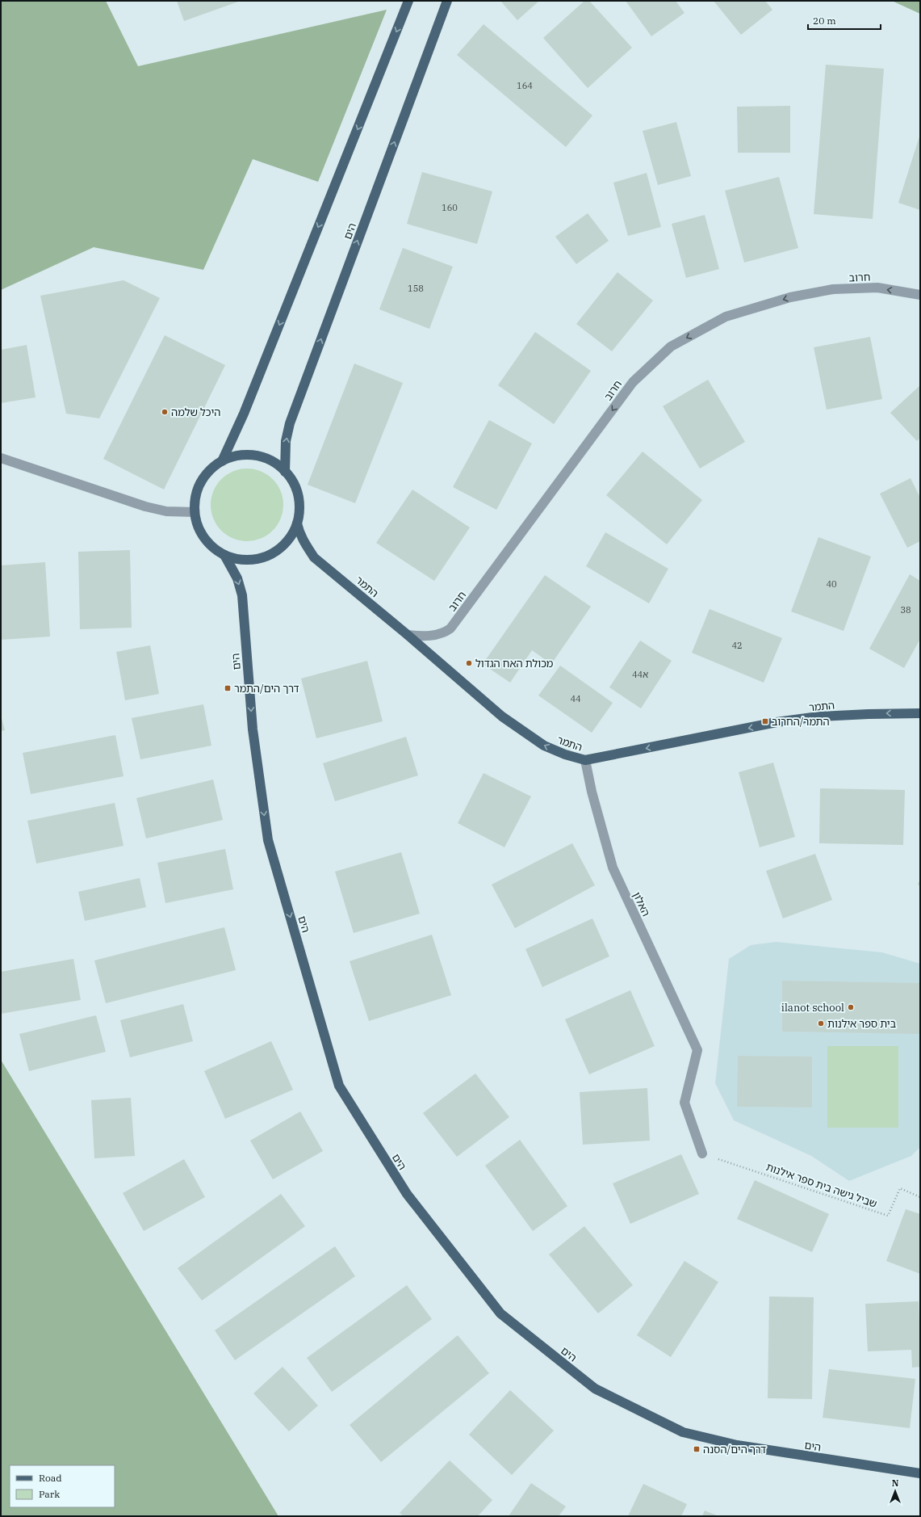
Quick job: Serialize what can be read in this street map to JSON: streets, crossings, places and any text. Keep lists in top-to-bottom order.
{
  "streets": {
    "main road": ["הים", "התמר"],
    "street": ["חרוב", "האלון"],
    "path": ["שביל גישה בית ספר אילנות"]
  },
  "crossings": [
    ["הים", "התמר"],
    ["חרוב", "התמר"],
    ["התמר", "האלון"],
    ["האלון", "שביל גישה בית ספר אילנות"]
  ],
  "one_way": ["חרוב", "התמר"],
  "places": {
    "other": [
      "היכל שלמה",
      "מכולת האח הגדול",
      "ilanot school",
      "בית ספר אילנות"
    ],
    "transit": ["דרך הים/התמר", "התמר/החרוב", "דרך הים/הסנה"]
  },
  "house_numbers": [
    "164",
    "160",
    "158",
    "40",
    "38",
    "42",
    "44א",
    "44"
  ],
  "legend": ["Road", "Park"],
  "scale_bar": "20 m",
  "north": "top"
}
